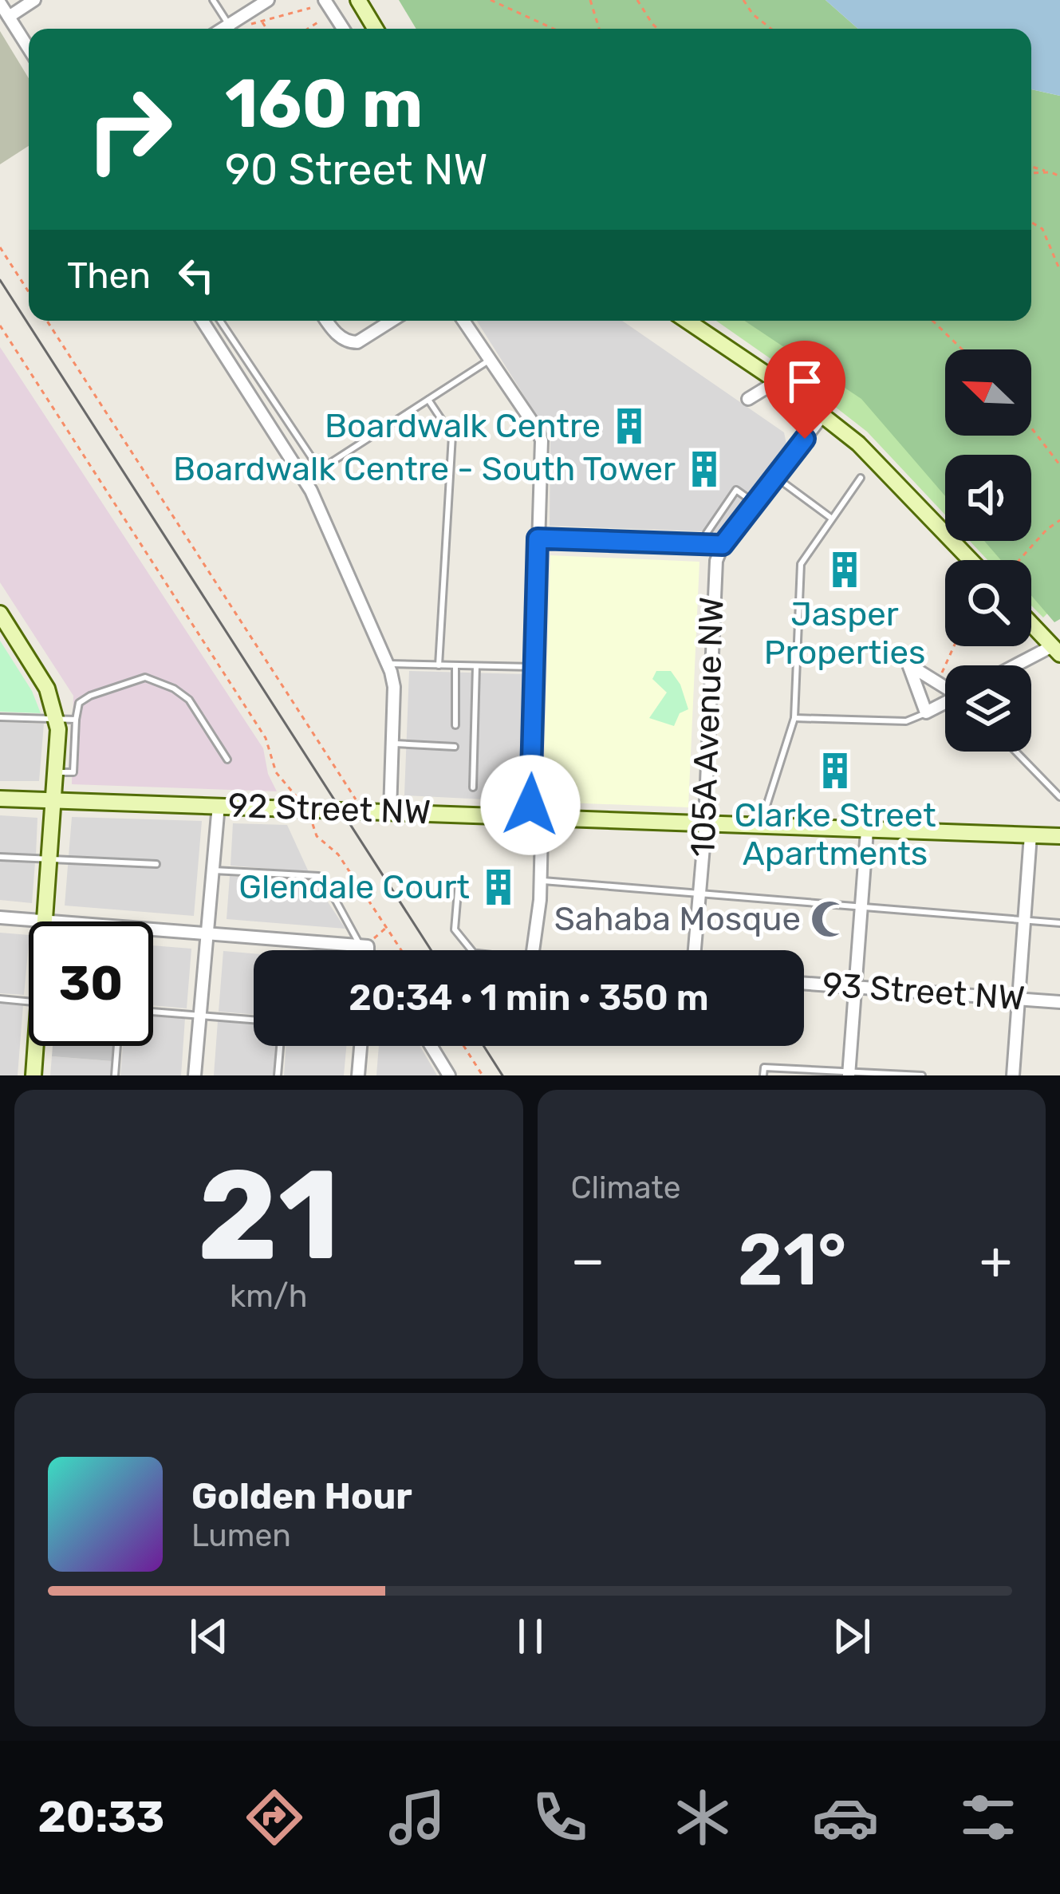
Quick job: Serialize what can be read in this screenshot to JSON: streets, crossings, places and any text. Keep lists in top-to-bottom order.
{
  "streets": {
    "street": ["105A Avenue NW", "92 Street NW", "93 Street NW"]
  },
  "crossings": [
    ["105A Avenue NW", "92 Street NW"]
  ],
  "places": {
    "building": [
      "Boardwalk Centre",
      "Boardwalk Centre - South Tower",
      "Jasper Properties",
      "Clarke Street Apartments",
      "Glendale Court"
    ],
    "mosque": ["Sahaba Mosque"]
  },
  "north": "top left",
  "page": {
    "turn": ["160 m", "90 Street NW"],
    "then": "Then",
    "limit": "30",
    "trip": "20:34 · 1 min · 350 m",
    "tile": [
      ["21", "km/h"],
      "Climate"
    ],
    "heat": ["−", "21°", "+"],
    "song": ["Golden Hour", "Lumen"],
    "tabs": "20:33"
  }
}
